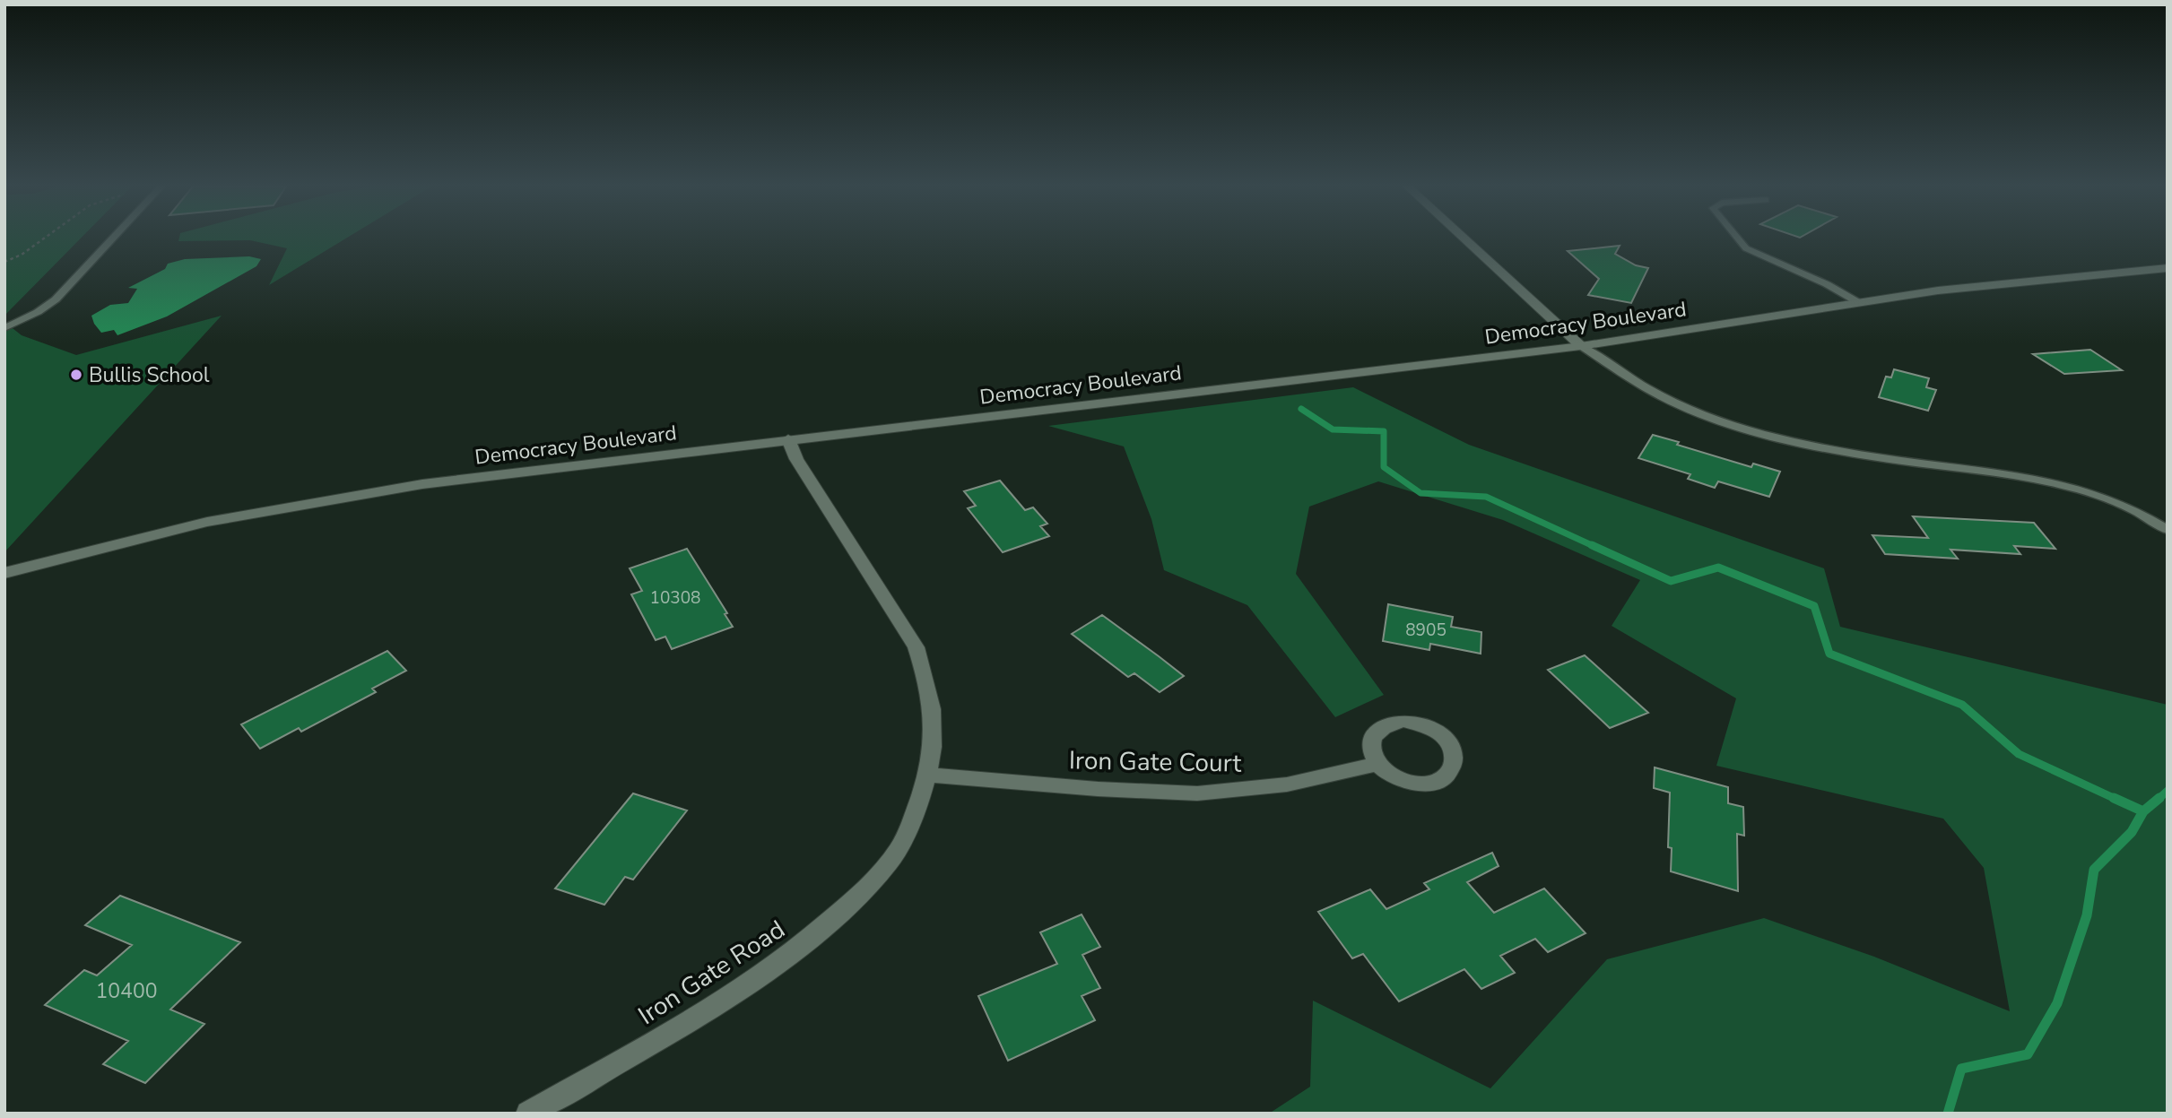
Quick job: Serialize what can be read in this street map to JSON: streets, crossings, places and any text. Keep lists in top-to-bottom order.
{
  "streets": {
    "main road": ["Democracy Boulevard", "Iron Gate Court", "Iron Gate Road"]
  },
  "crossings": [
    ["Democracy Boulevard", "Iron Gate Road"],
    ["Iron Gate Court", "Iron Gate Road"]
  ],
  "places": ["Bullis School"],
  "house_numbers": ["10308", "8905", "10400"]
}
